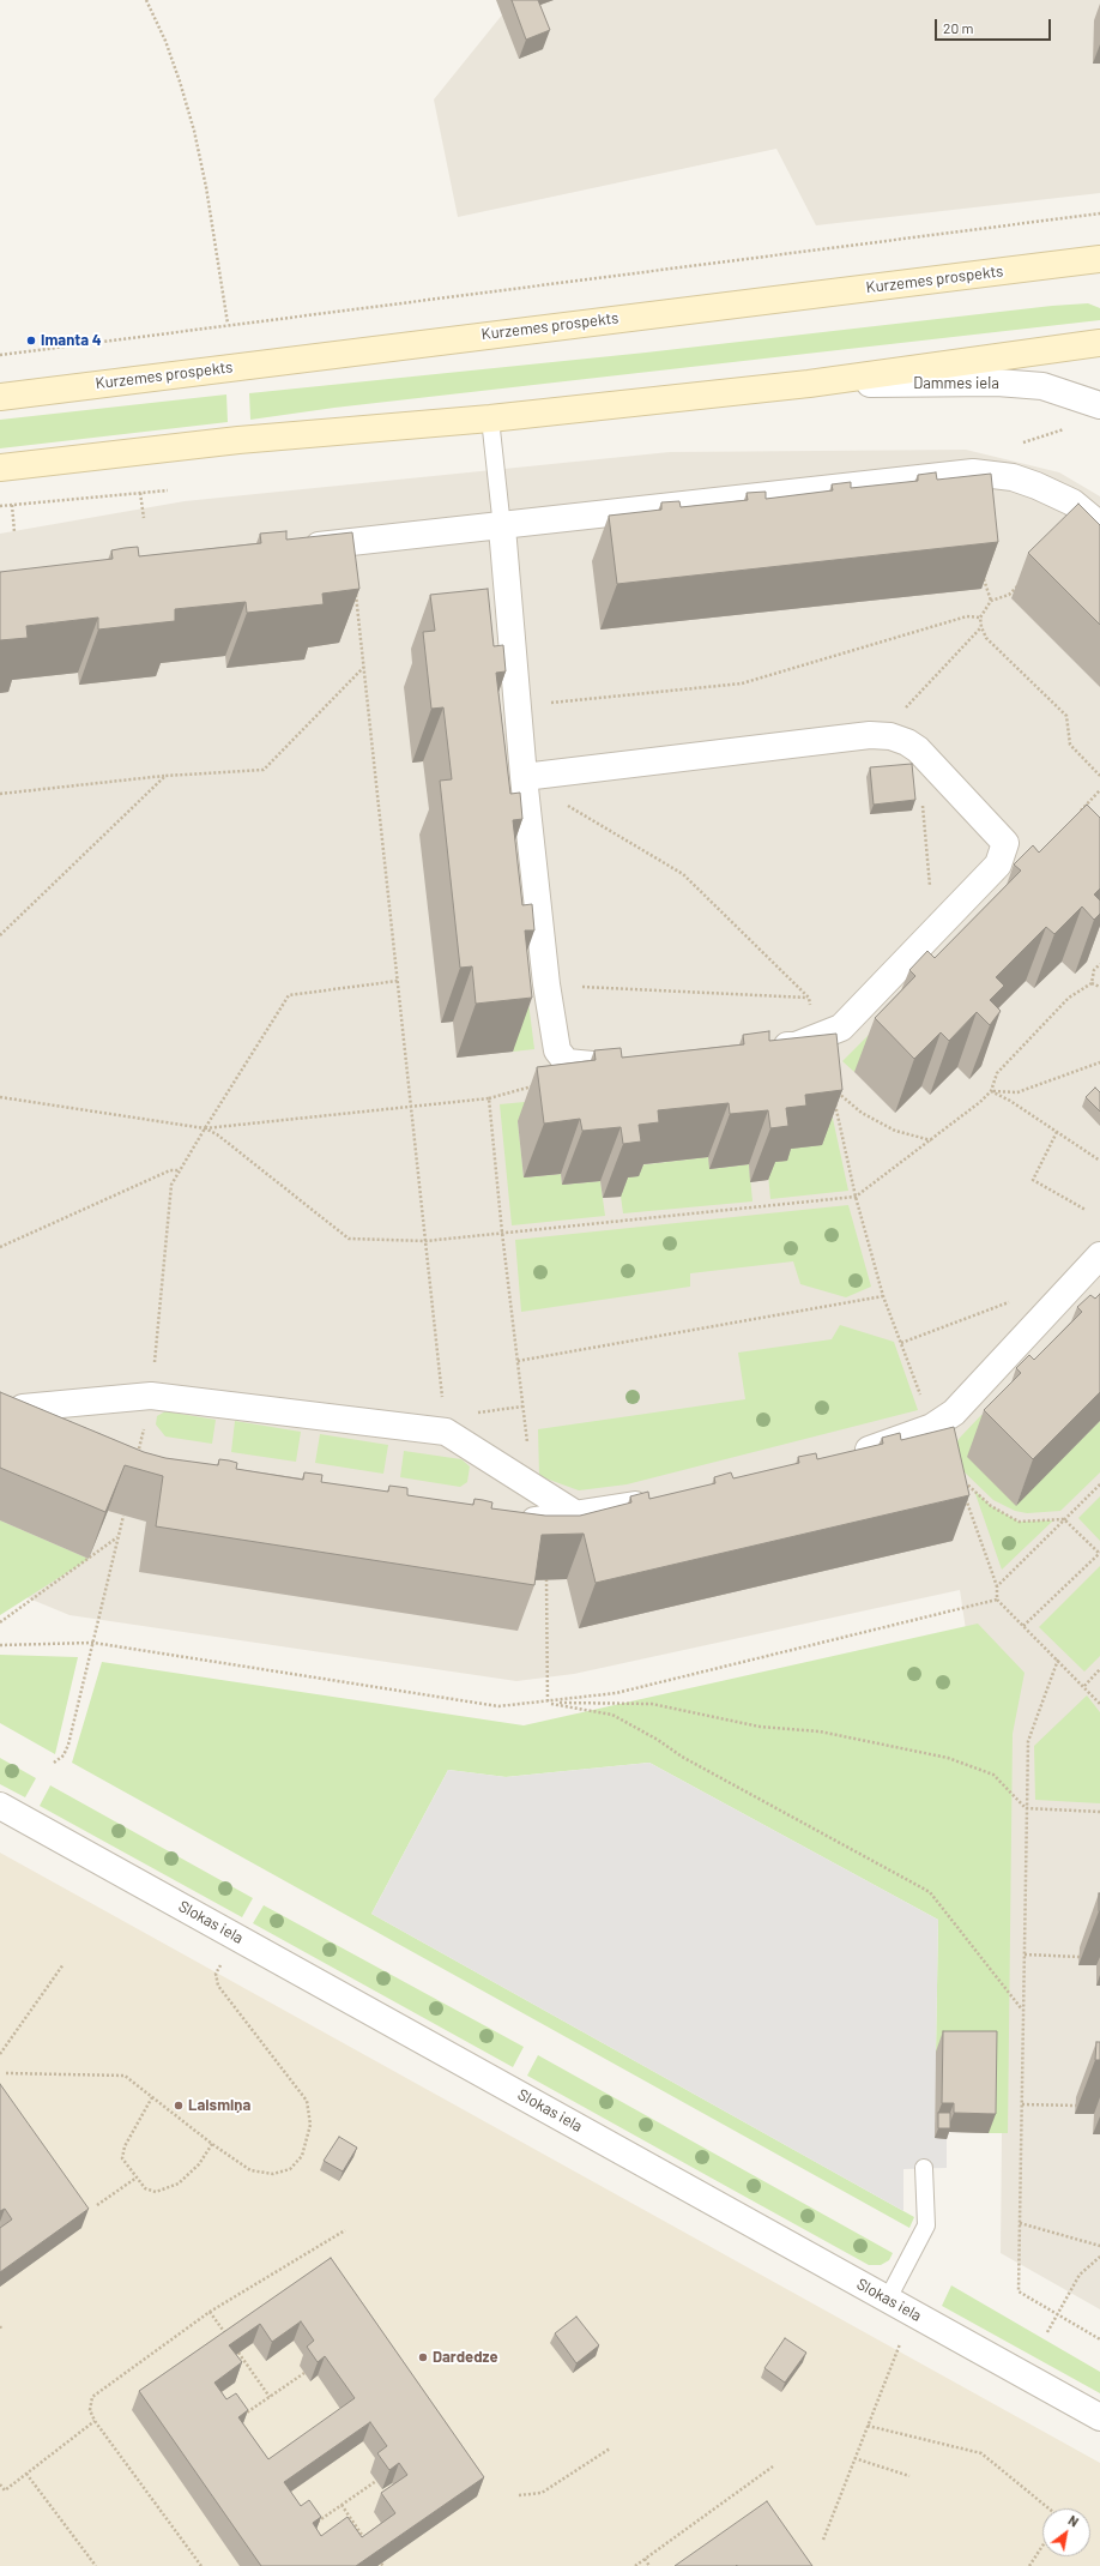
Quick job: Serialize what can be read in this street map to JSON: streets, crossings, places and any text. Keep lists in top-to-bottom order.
{
  "streets": {
    "main road": ["Kurzemes prospekts"],
    "street": ["Dammes iela", "Slokas iela"]
  },
  "places": ["Imanta 4", "Laismiņa", "Dardedze"],
  "scale_bar": "20 m",
  "north": "top right"
}
